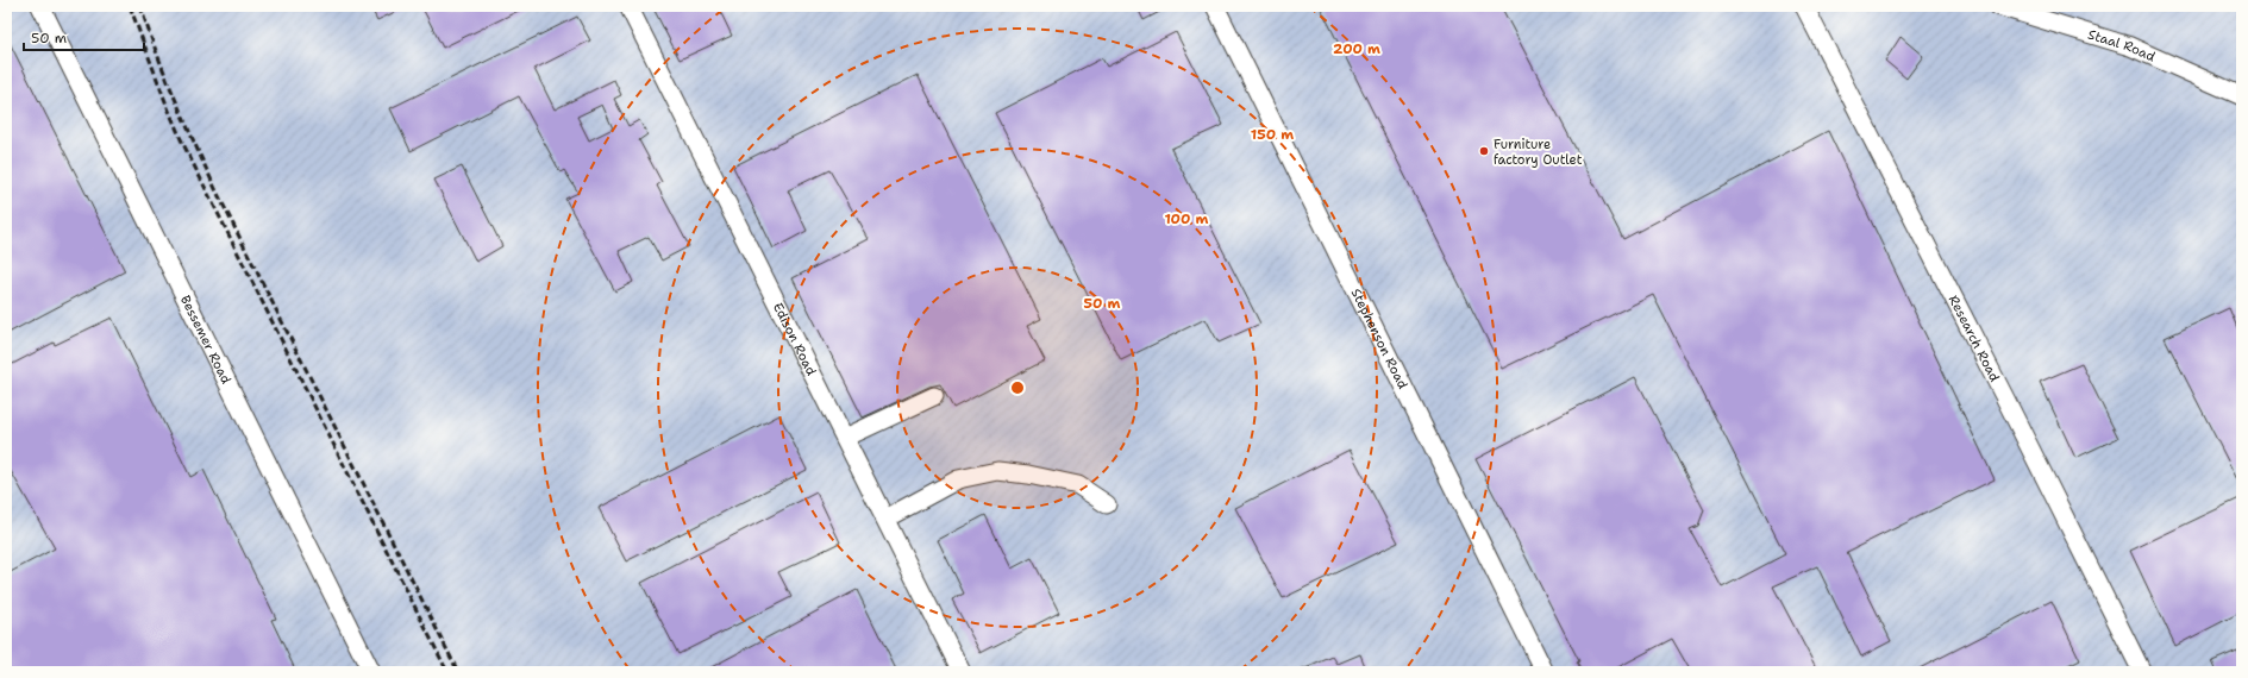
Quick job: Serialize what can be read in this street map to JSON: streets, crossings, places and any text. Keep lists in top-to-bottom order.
{
  "streets": {
    "street": [
      "Staal Road",
      "Research Road",
      "Bessemer Road",
      "Edison Road",
      "Stephenson Road"
    ]
  },
  "places": ["Furniture factory Outlet"],
  "scale_bar": "50 m",
  "rings": [
    "200 m",
    "150 m",
    "100 m",
    "50 m"
  ]
}
